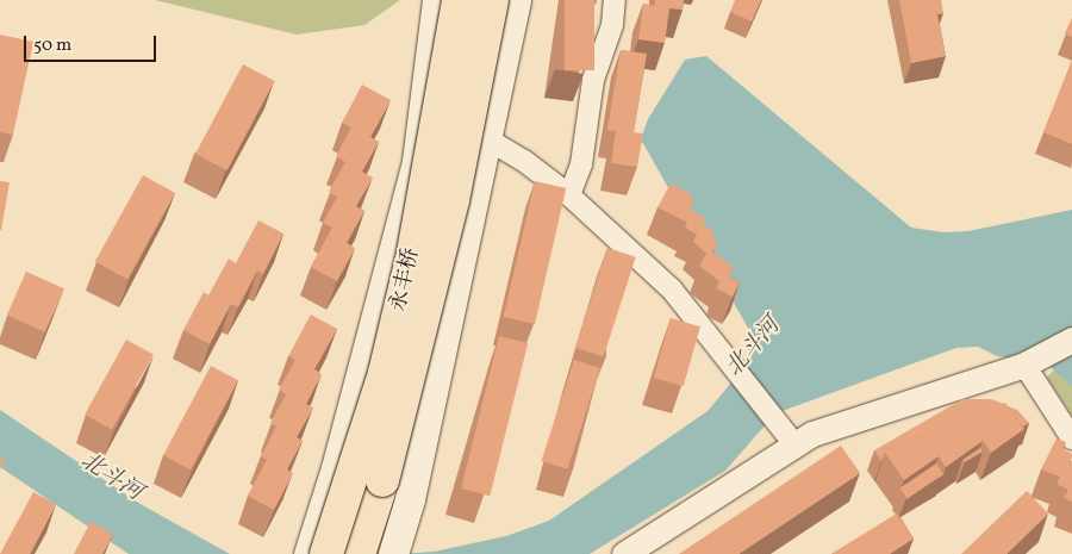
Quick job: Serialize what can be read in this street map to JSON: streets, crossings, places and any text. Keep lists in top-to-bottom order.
{
  "streets": {
    "main road": ["永丰桥"]
  },
  "water": ["北斗河"],
  "scale_bar": "50 m"
}
